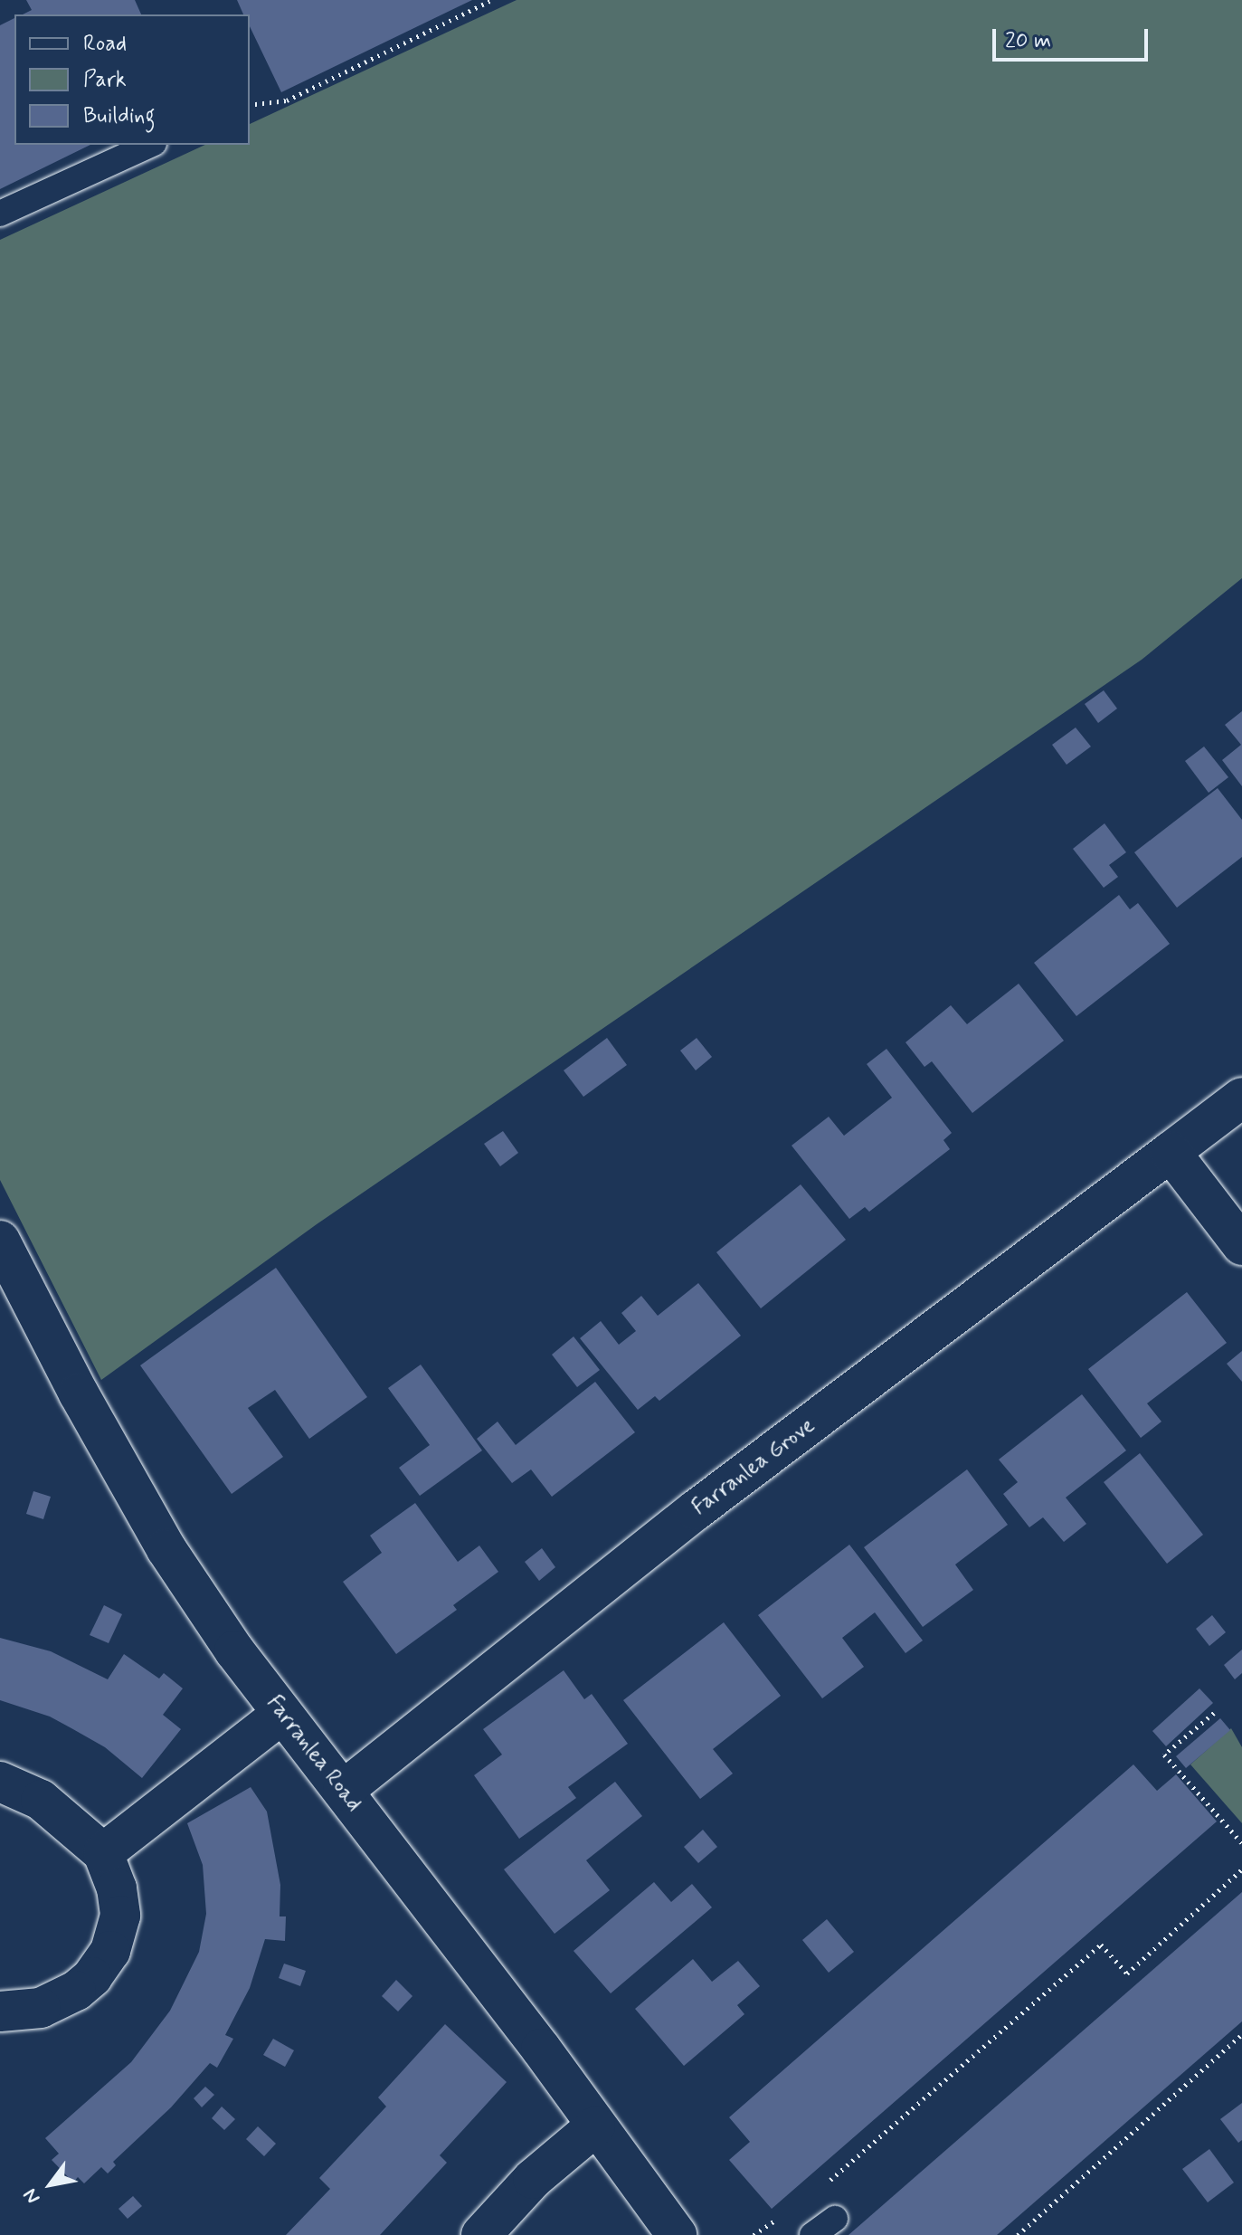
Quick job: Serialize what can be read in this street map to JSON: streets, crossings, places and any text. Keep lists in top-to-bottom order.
{
  "streets": {
    "street": ["Farranlea Grove", "Farranlea Road"]
  },
  "crossings": [
    ["Farranlea Grove", "Farranlea Road"]
  ],
  "legend": ["Road", "Park", "Building"],
  "scale_bar": "20 m",
  "north": "bottom left"
}
